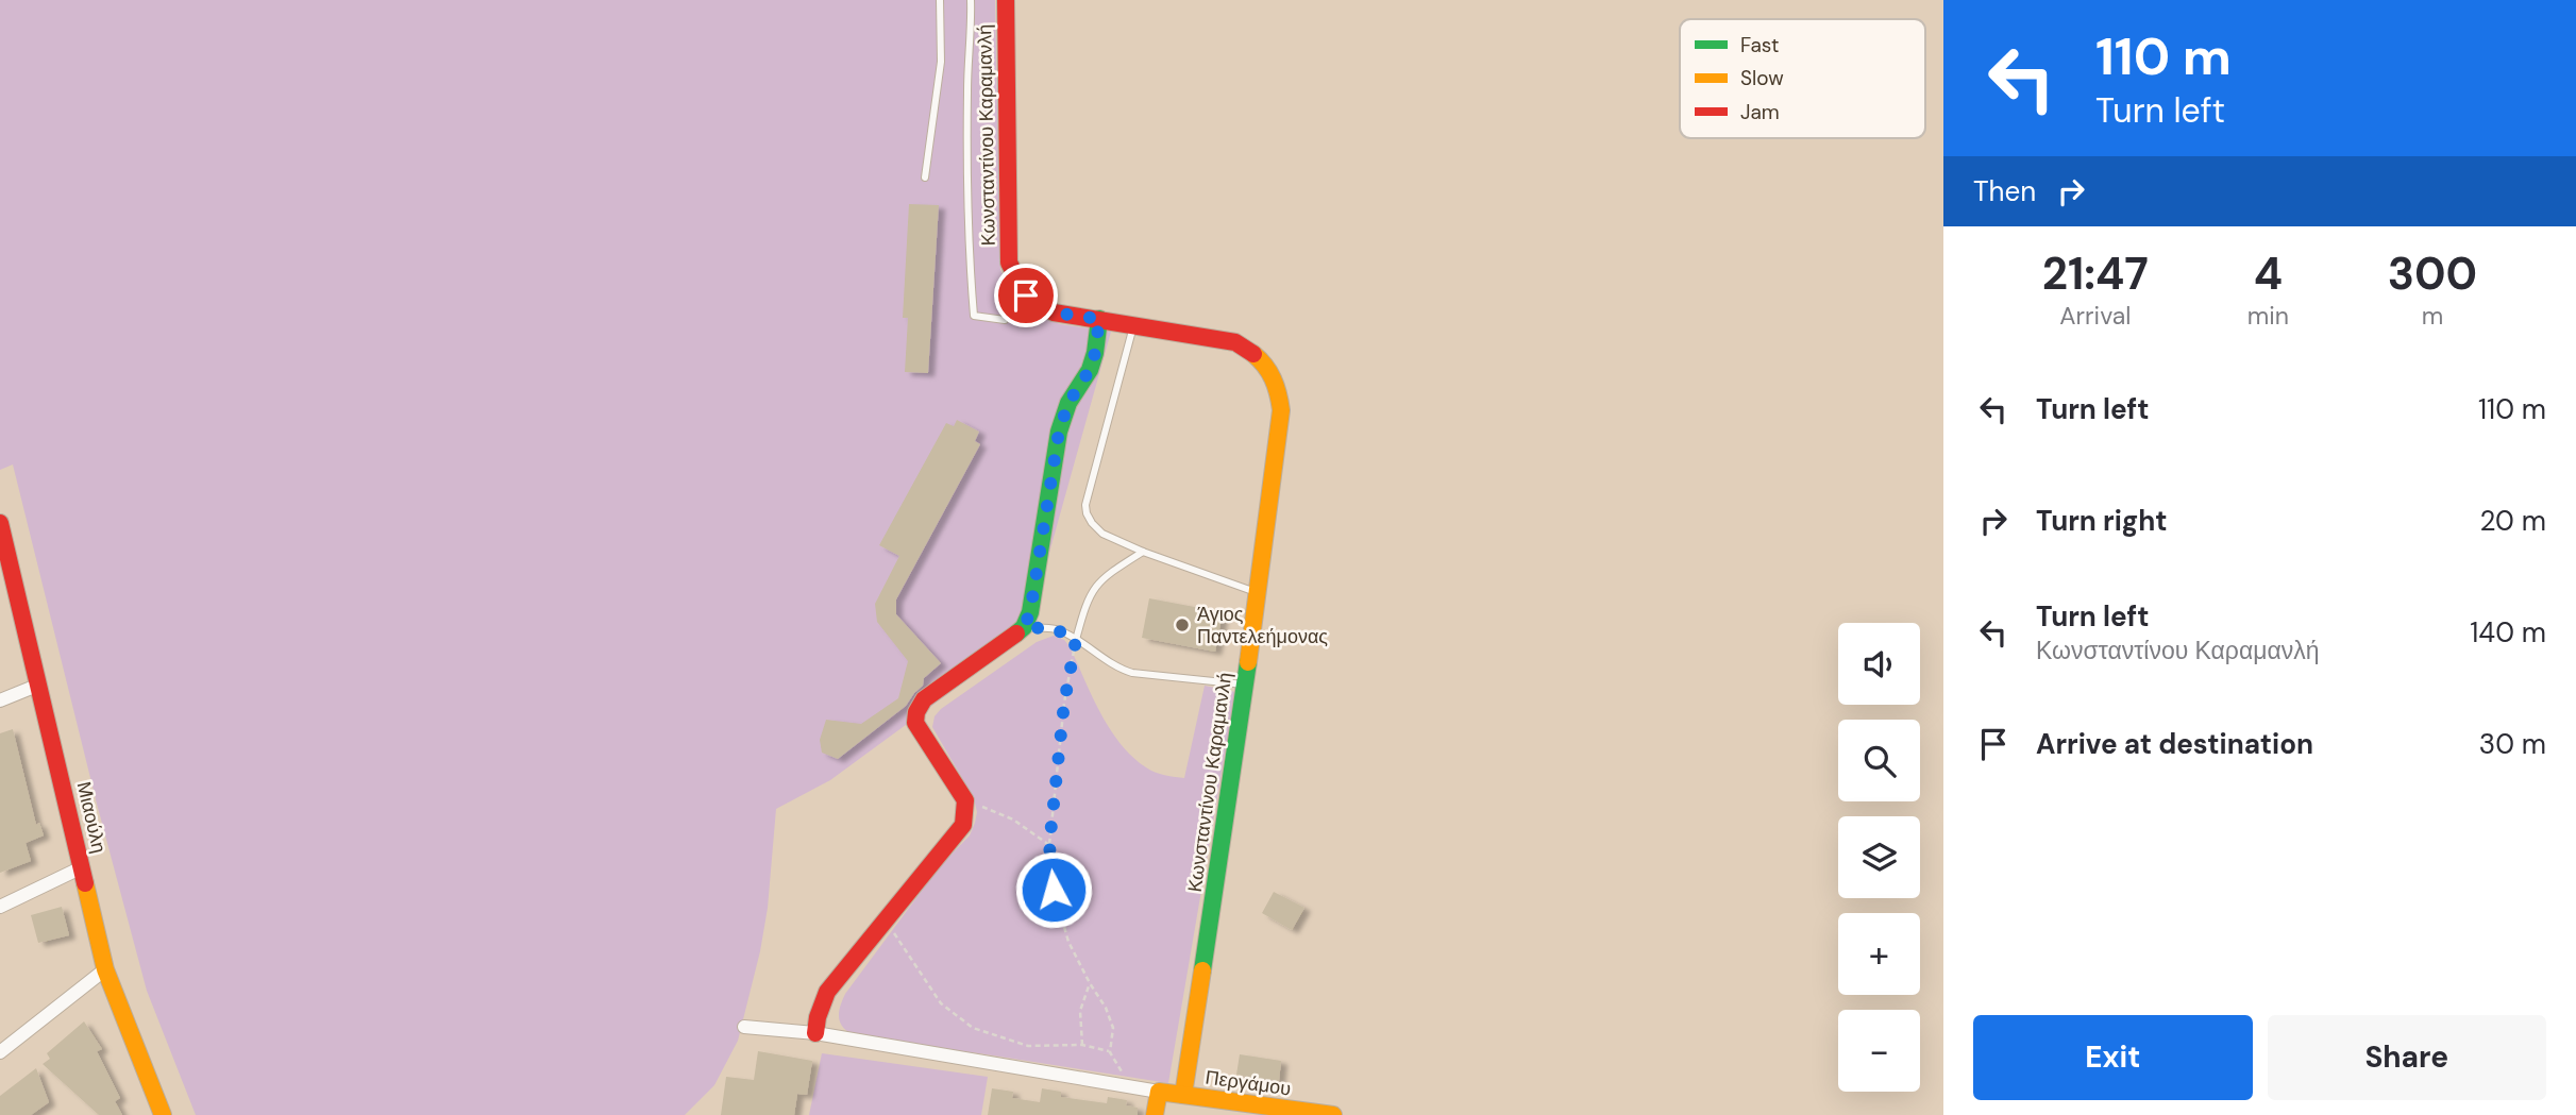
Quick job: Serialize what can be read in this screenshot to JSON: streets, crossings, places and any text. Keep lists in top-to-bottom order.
{
  "streets": {
    "street": ["Κωνσταντίνου Καραμανλή", "Μιαούλη", "Περγάμου"]
  },
  "crossings": [
    ["Κωνσταντίνου Καραμανλή", "Περγάμου"]
  ],
  "places": ["Άγιος Παντελεήμονας"],
  "legend": ["Fast", "Slow", "Jam"],
  "page": {
    "turn": ["110 m", "Turn left"],
    "then": "Then",
    "eta": [
      "21:47",
      "Arrival",
      "4",
      "min",
      "300",
      "m"
    ],
    "list": [
      {
        "name": "Turn left",
        "value": "110 m"
      },
      {
        "name": "Turn right",
        "value": "20 m"
      },
      {
        "name": "Turn left",
        "note": "Κωνσταντίνου Καραμανλή",
        "value": "140 m"
      },
      {
        "name": "Arrive at destination",
        "value": "30 m"
      }
    ],
    "map_buttons": ["+", "−"],
    "buttons": ["Exit", "Share"]
  }
}
